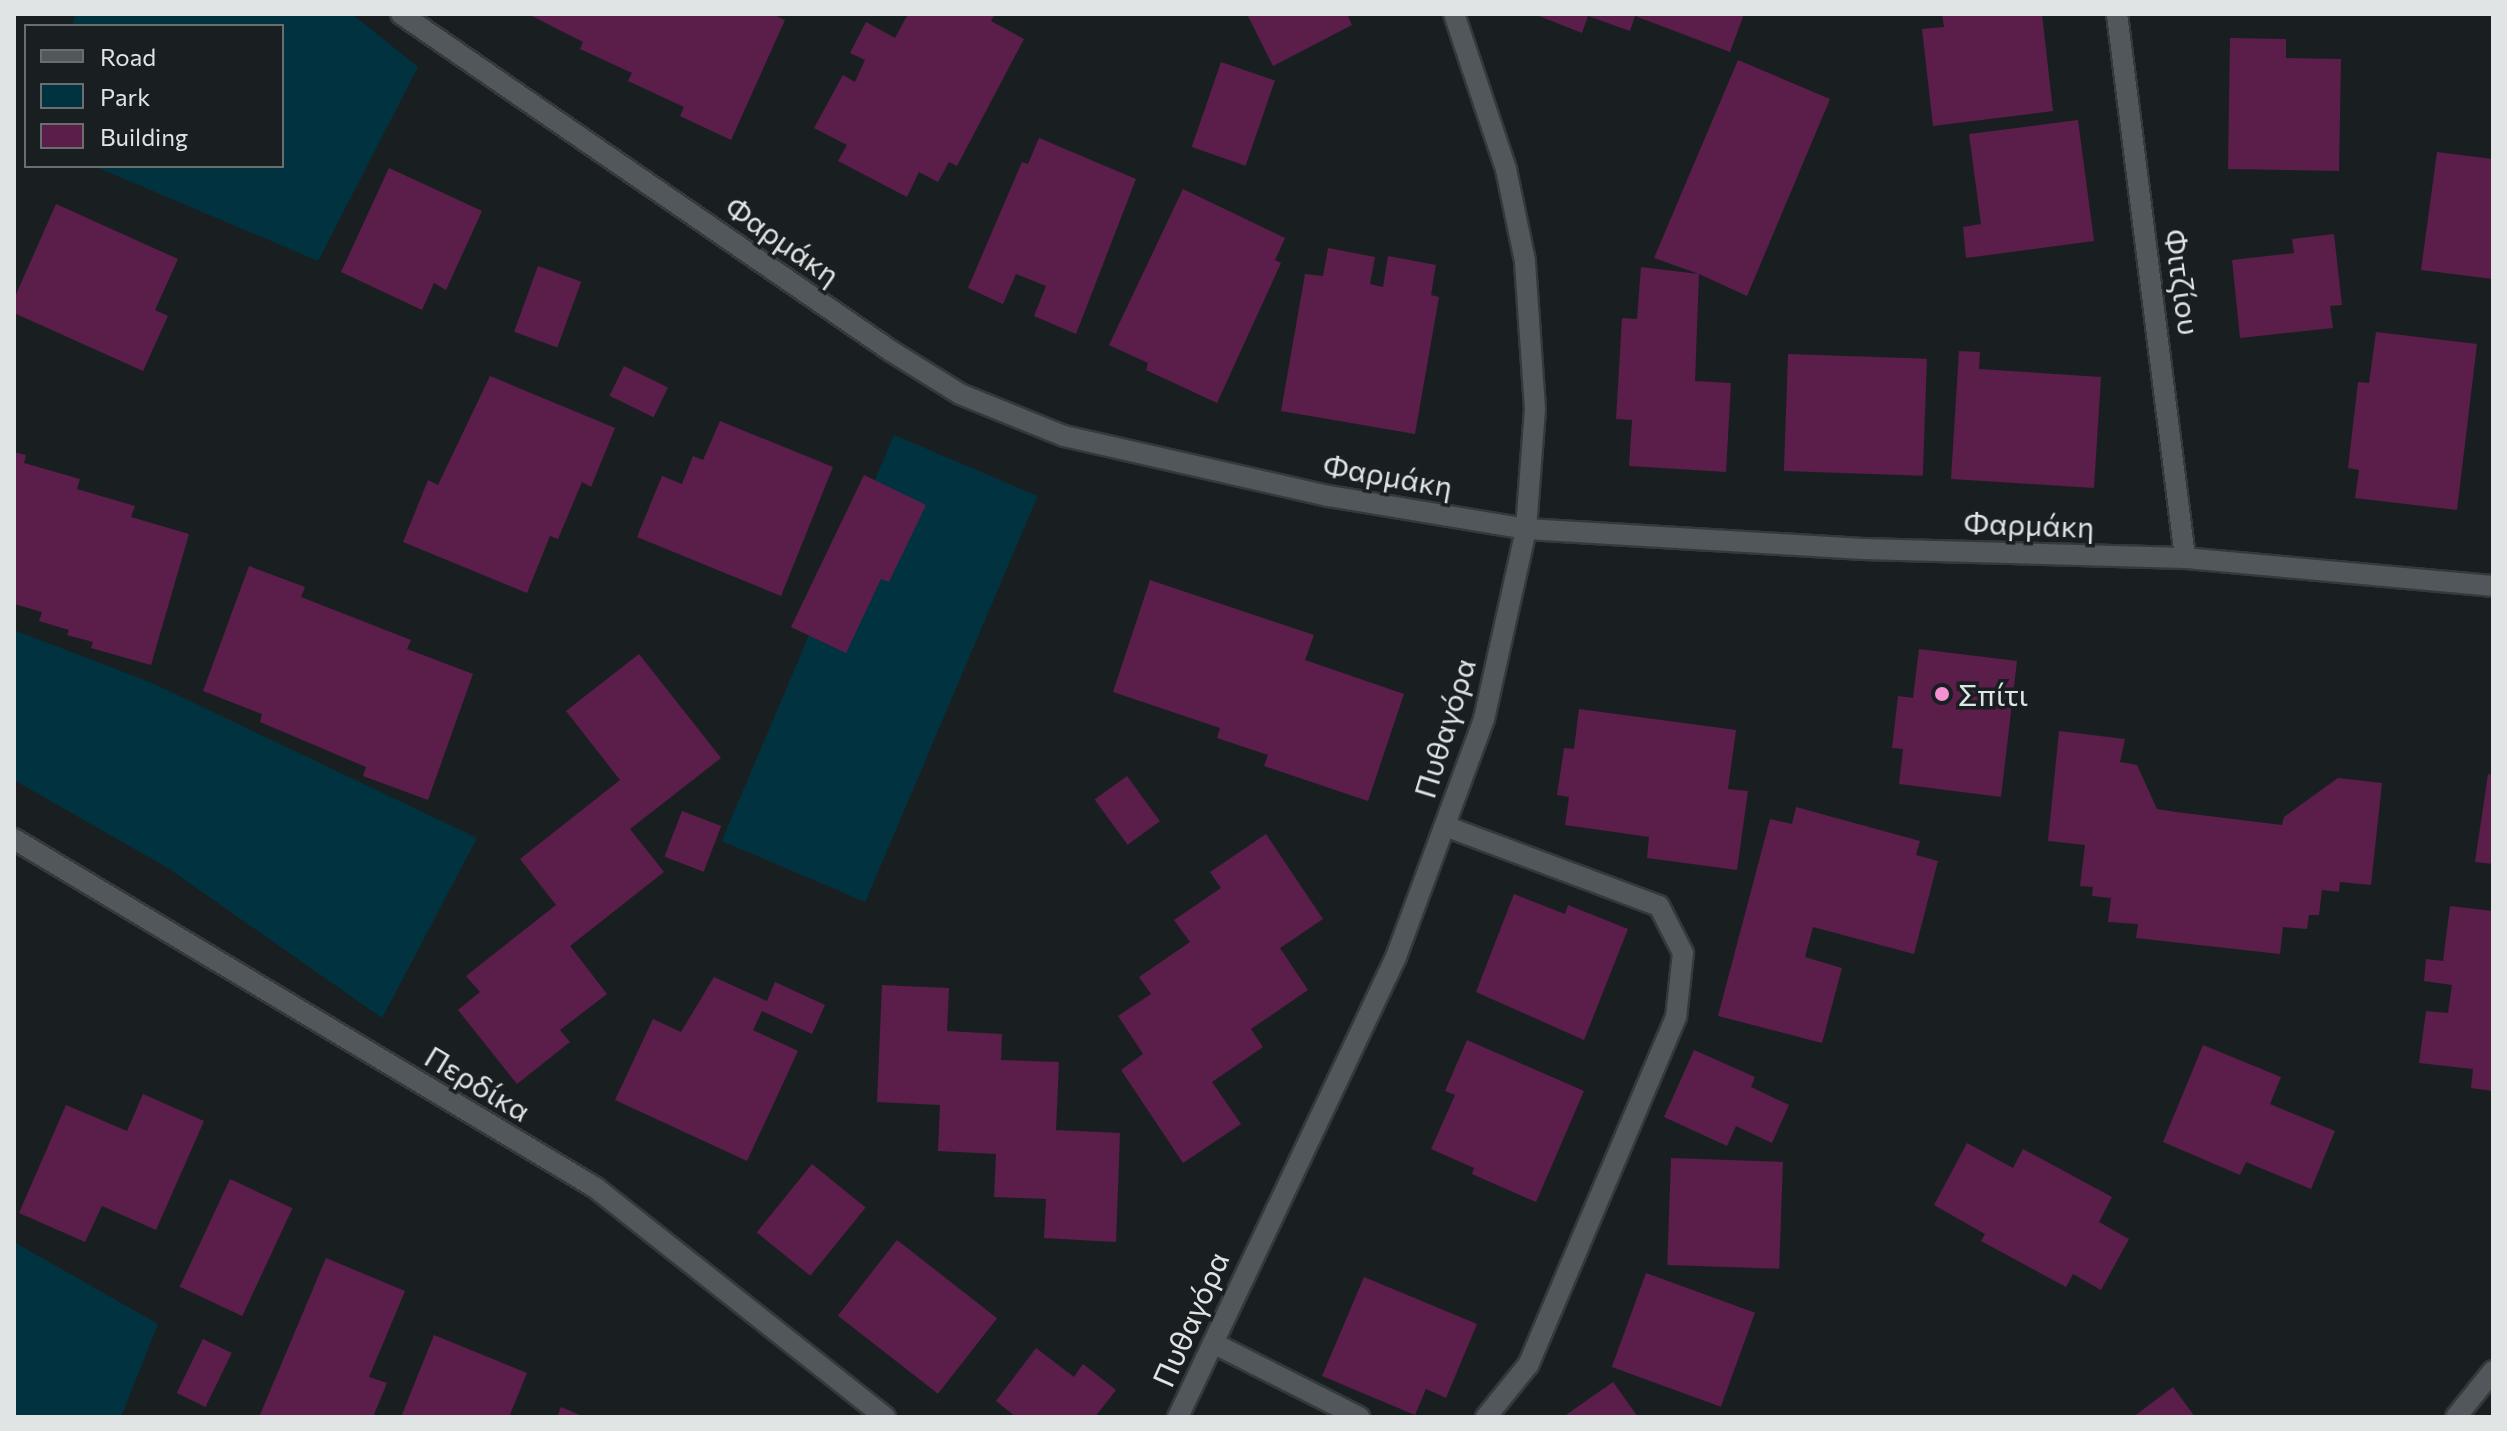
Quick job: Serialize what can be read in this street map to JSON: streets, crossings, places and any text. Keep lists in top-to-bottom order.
{
  "streets": {
    "street": [
      "Φαρμάκη",
      "Φιτζίου",
      "Πυθαγόρα",
      "Περδίκα"
    ]
  },
  "crossings": [
    ["Φαρμάκη", "Φιτζίου"],
    ["Φαρμάκη", "Πυθαγόρα"]
  ],
  "places": ["Σπίτι"],
  "legend": ["Road", "Park", "Building"]
}
